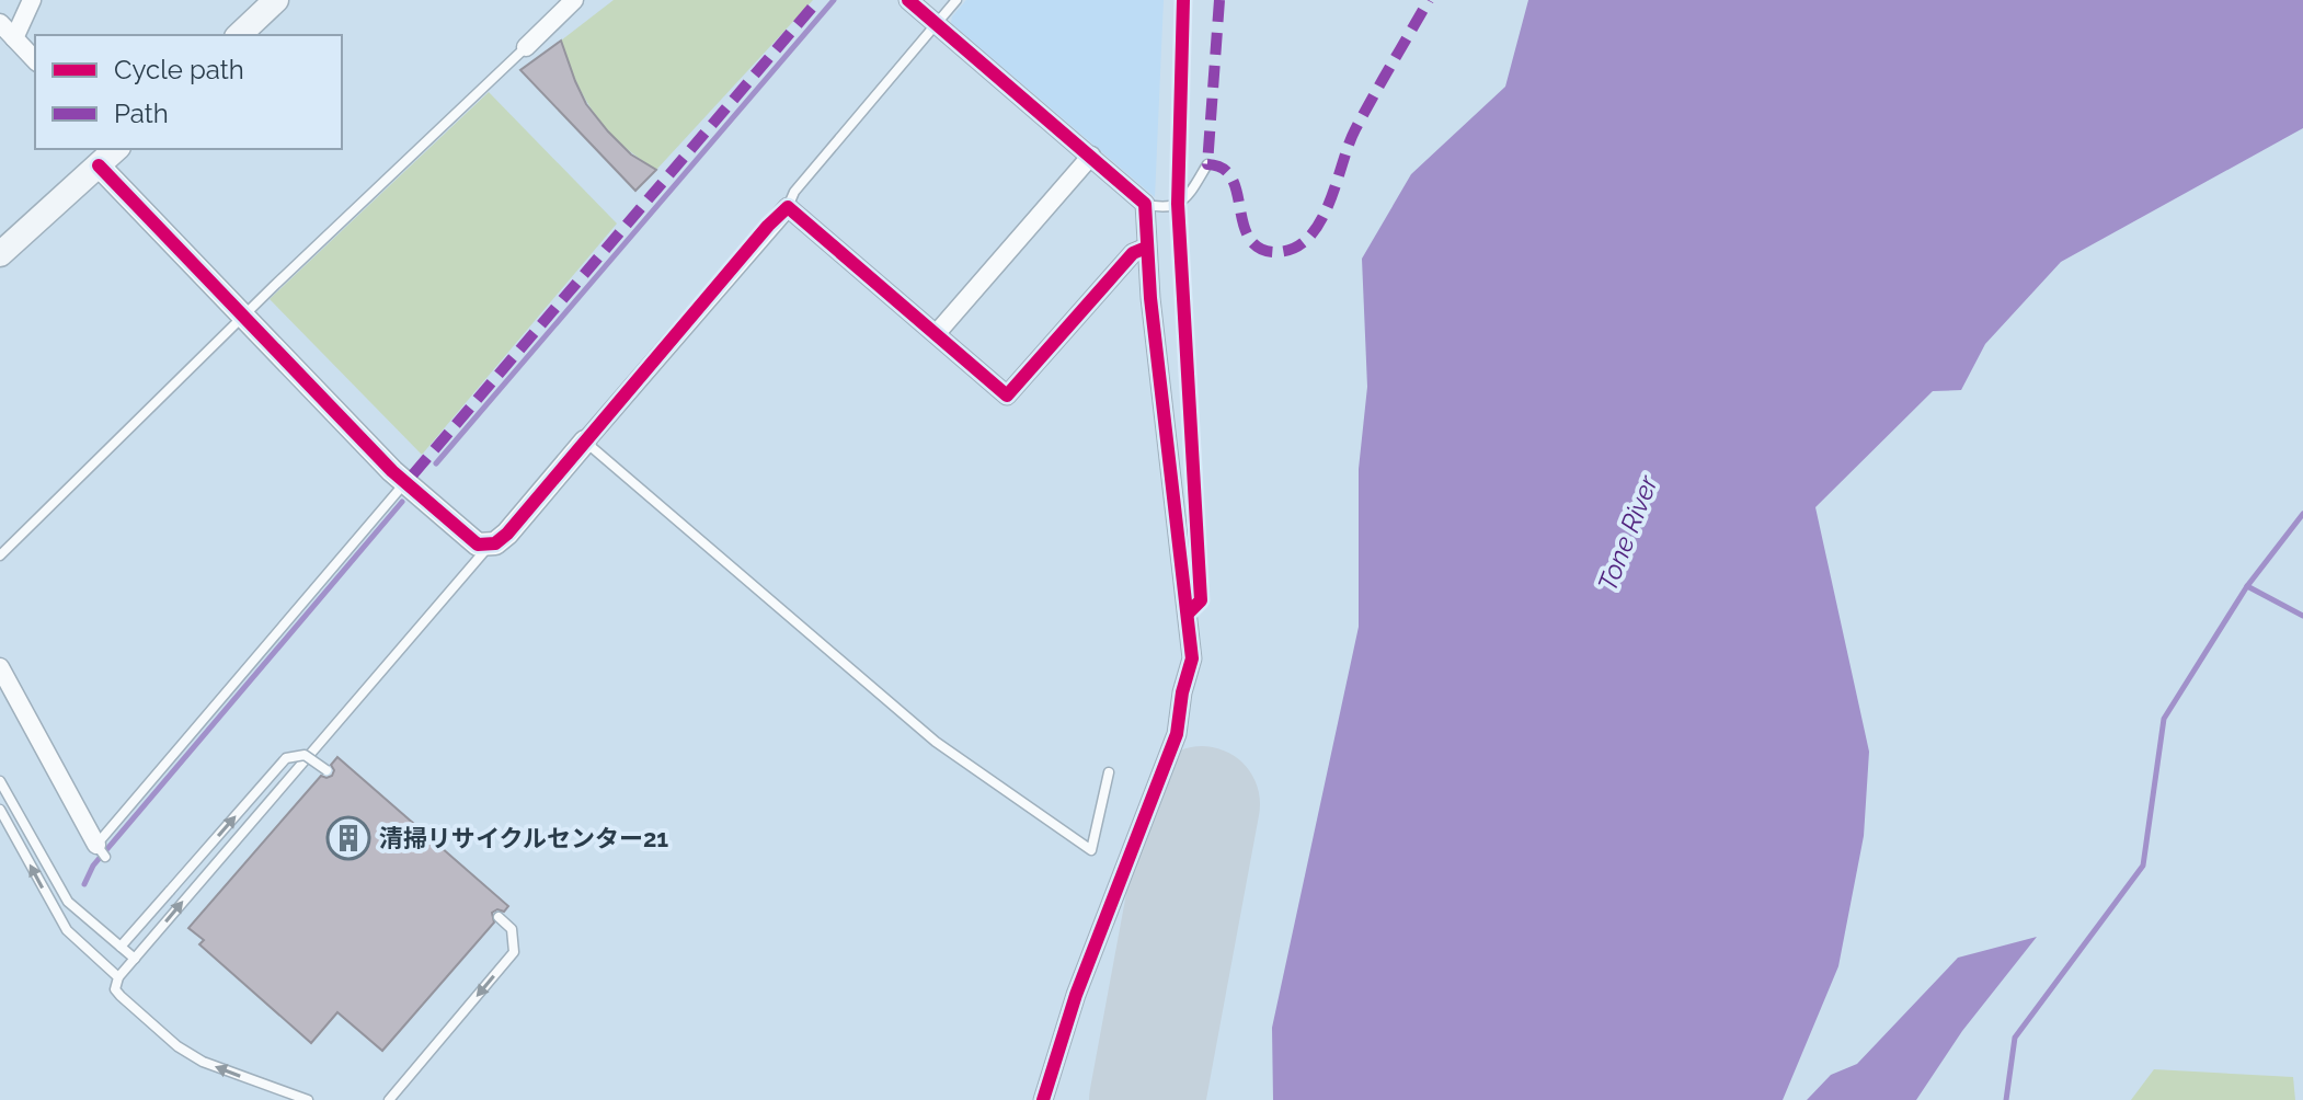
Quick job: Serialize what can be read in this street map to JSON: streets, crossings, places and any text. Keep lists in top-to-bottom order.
{
  "water": ["Tone River"],
  "places": {
    "building": ["清掃リサイクルセンター21"]
  },
  "legend": ["Cycle path", "Path"]
}
